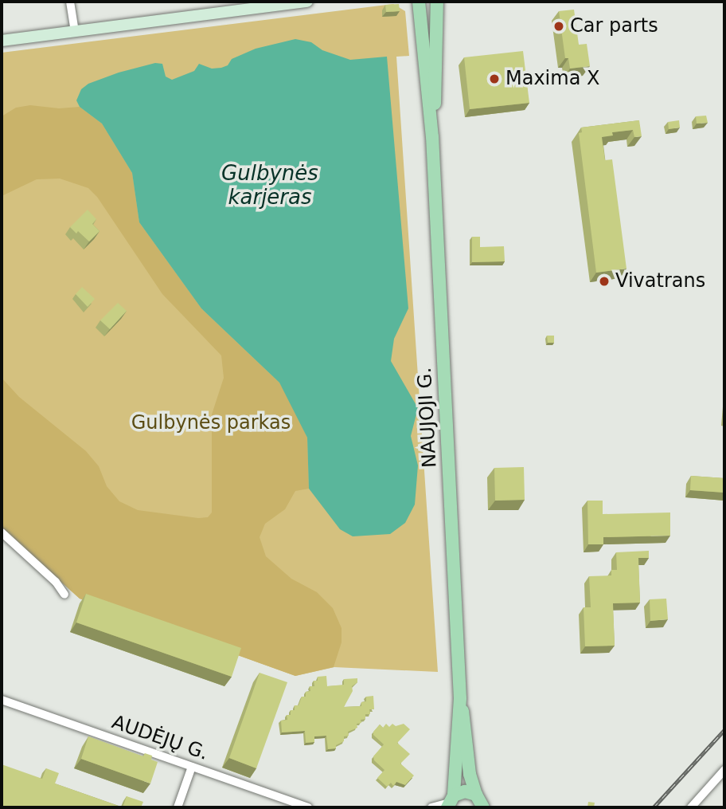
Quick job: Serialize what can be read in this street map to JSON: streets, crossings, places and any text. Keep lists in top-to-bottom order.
{
  "streets": {
    "main road": ["NAUJOJI G."],
    "street": ["AUDĖJŲ G."]
  },
  "water": ["Gulbynės karjeras"],
  "parks": ["Gulbynės parkas"],
  "places": ["Car parts", "Maxima X", "Vivatrans"]
}
